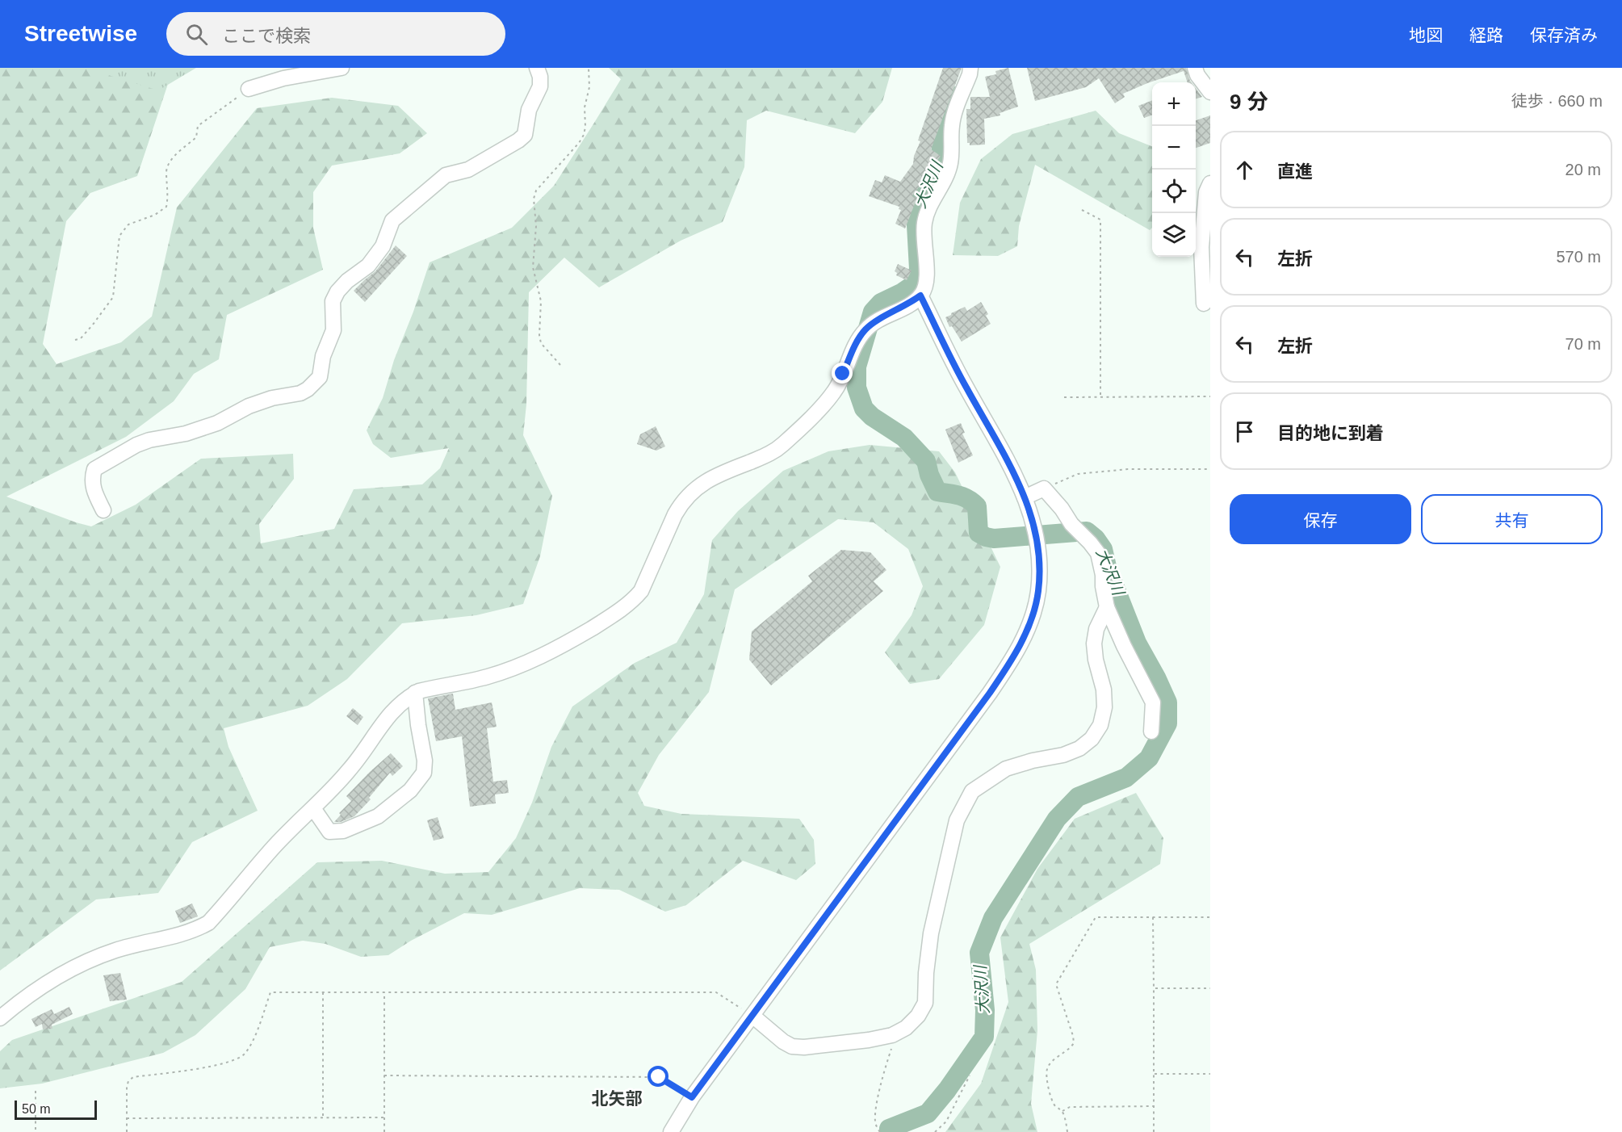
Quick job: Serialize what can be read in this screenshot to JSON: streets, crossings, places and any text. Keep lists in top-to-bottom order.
{
  "districts": ["北矢部"],
  "water": ["大沢川"],
  "scale_bar": "50 m",
  "page": {
    "header": "Streetwise",
    "search": "ここで検索",
    "nav": ["地図", "経路", "保存済み"],
    "heading": ["9 分", "徒歩 · 660 m"],
    "map_buttons": ["+", "−"],
    "list": [
      ["直進", "20 m"],
      ["左折", "570 m"],
      ["左折", "70 m"],
      "目的地に到着"
    ],
    "buttons": ["保存", "共有"],
    "scale": "50 m"
  }
}
